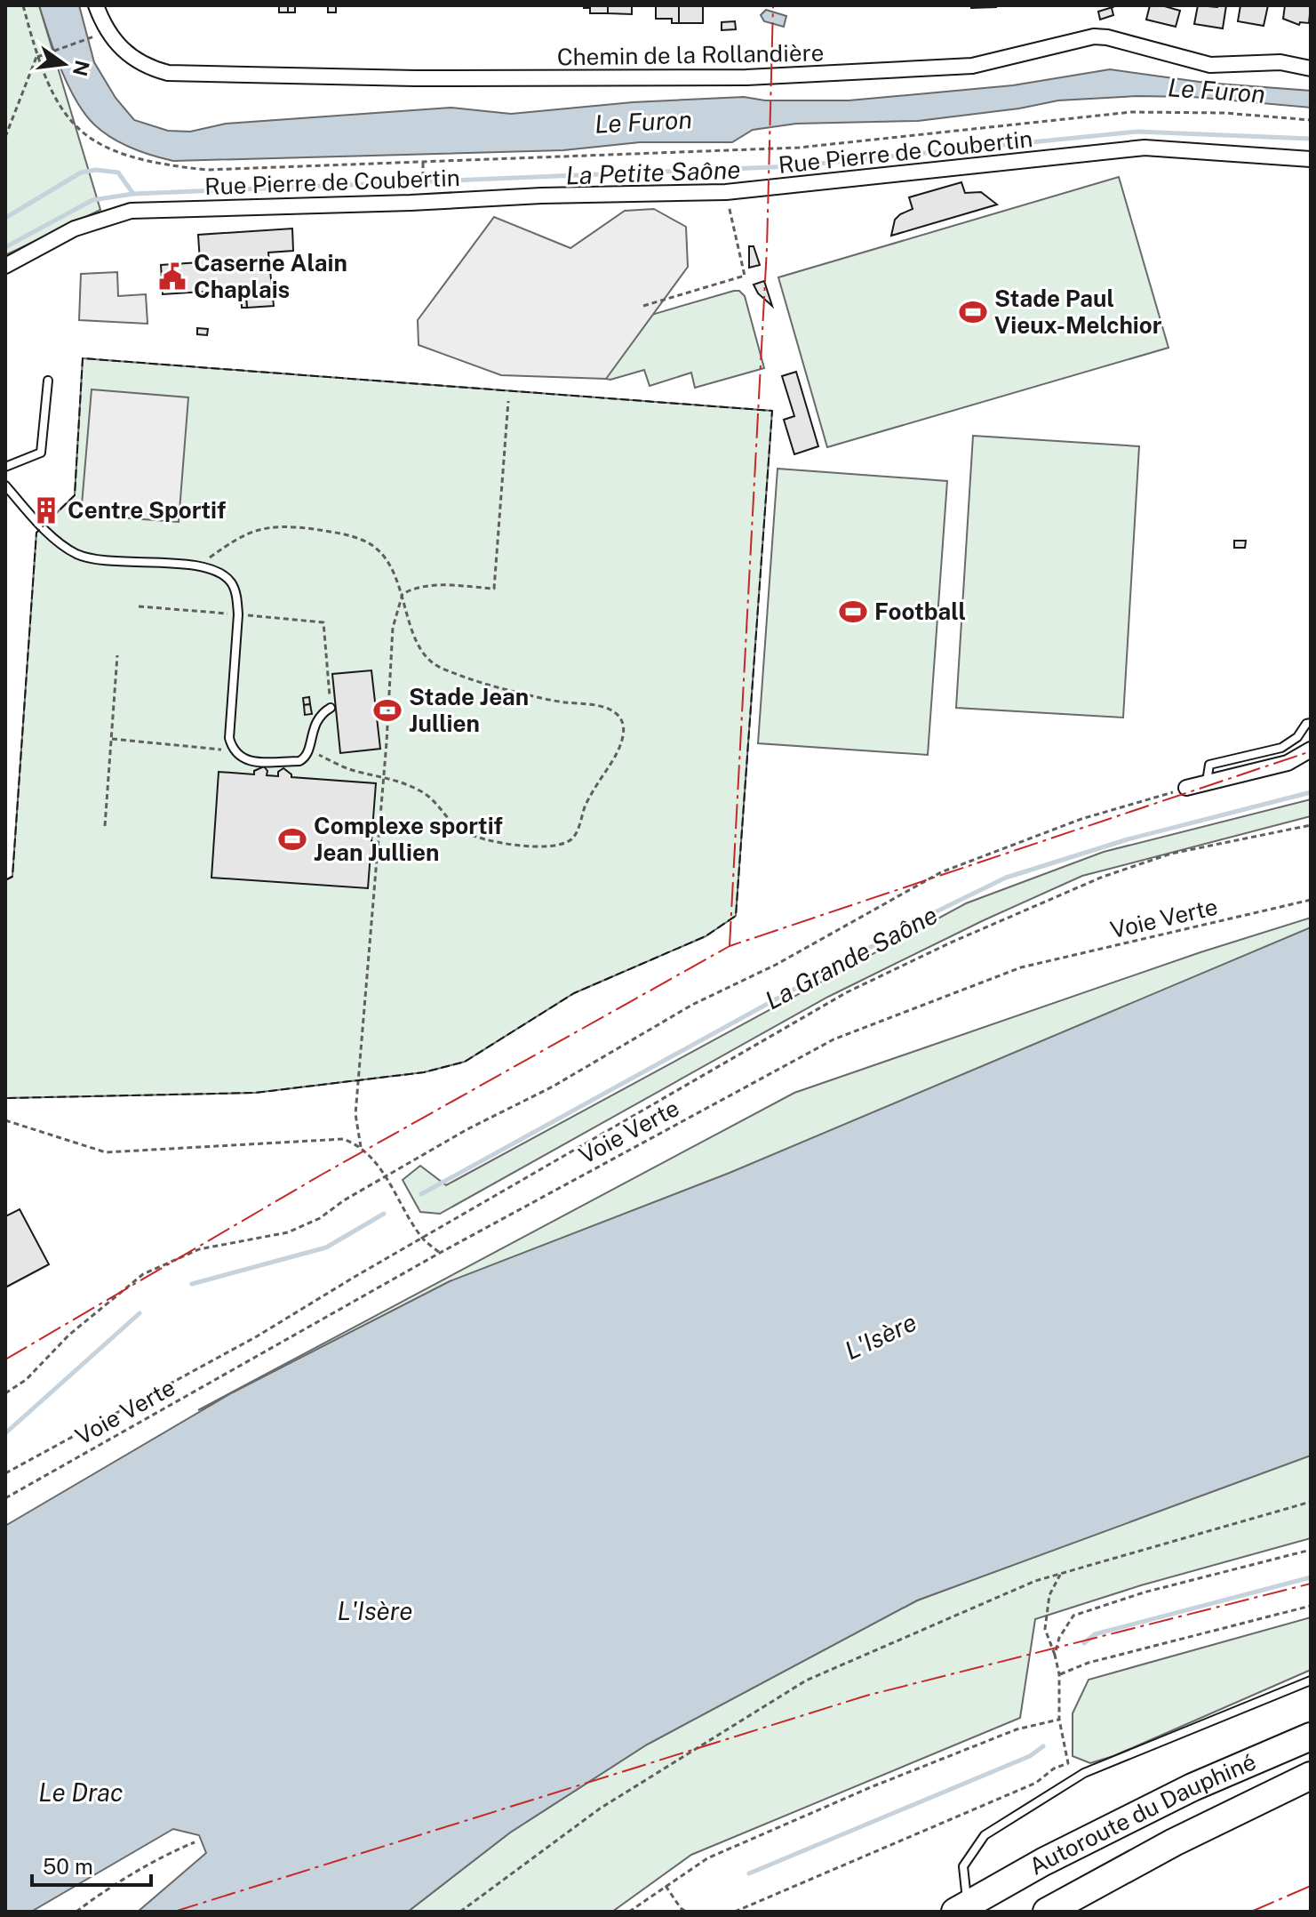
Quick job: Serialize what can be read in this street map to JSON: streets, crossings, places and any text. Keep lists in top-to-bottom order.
{
  "streets": {
    "highway": ["Autoroute du Dauphiné"],
    "street": ["Chemin de la Rollandière", "Rue Pierre de Coubertin"],
    "path": ["Voie Verte"]
  },
  "water": [
    "Le Furon",
    "La Petite Saône",
    "La Grande Saône",
    "L'Isère",
    "Le Drac"
  ],
  "places": {
    "public building": ["Caserne Alain Chaplais"],
    "sports": [
      "Stade Paul Vieux-Melchior",
      "Football",
      "Stade Jean Jullien",
      "Complexe sportif Jean Jullien"
    ],
    "building": ["Centre Sportif"]
  },
  "scale_bar": "50 m",
  "north": "right"
}
